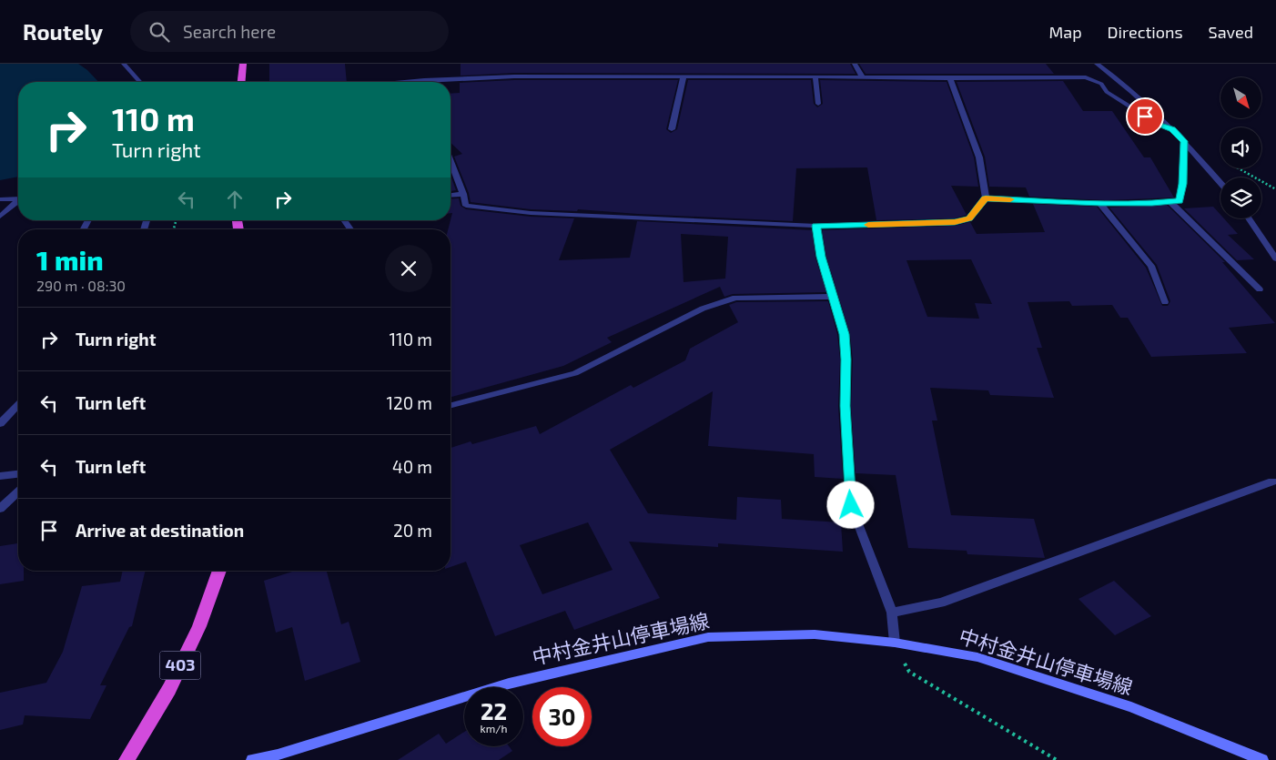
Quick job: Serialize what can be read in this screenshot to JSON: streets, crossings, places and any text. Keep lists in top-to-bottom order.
{
  "streets": {
    "highway": ["403"],
    "main road": ["中村金井山停車場線"]
  },
  "north": "bottom right",
  "page": {
    "header": "Routely",
    "search": "Search here",
    "nav": ["Map", "Directions", "Saved"],
    "turn": ["110 m", "Turn right"],
    "heading": ["1 min", "290 m · 08:30"],
    "list": [
      {
        "name": "Turn right",
        "value": "110 m"
      },
      {
        "name": "Turn left",
        "value": "120 m"
      },
      {
        "name": "Turn left",
        "value": "40 m"
      },
      {
        "name": "Arrive at destination",
        "value": "20 m"
      }
    ],
    "speed": "22 km/h",
    "limit": "30"
  }
}
